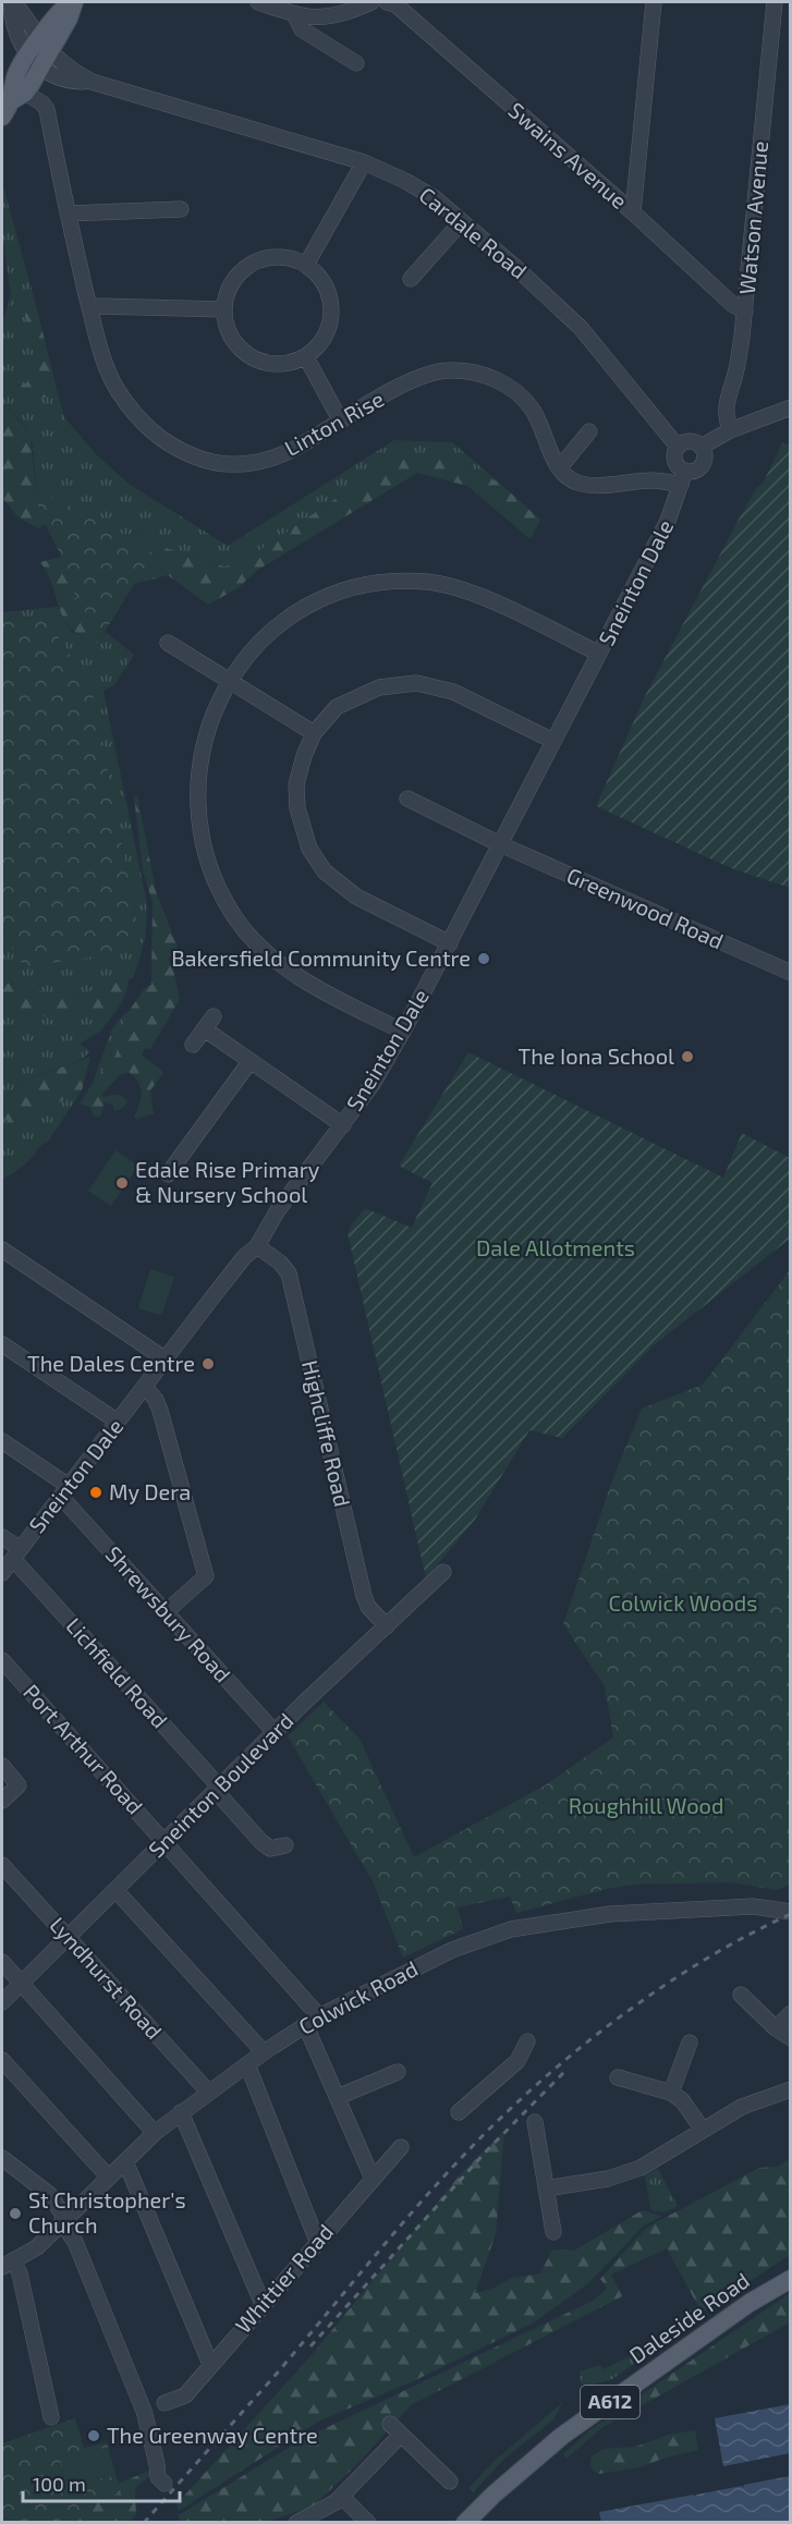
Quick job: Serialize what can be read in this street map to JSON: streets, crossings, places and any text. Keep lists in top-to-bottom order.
{
  "streets": {
    "main road": ["Daleside Road", "A612"],
    "street": [
      "Swains Avenue",
      "Watson Avenue",
      "Cardale Road",
      "Linton Rise",
      "Sneinton Dale",
      "Greenwood Road",
      "Highcliffe Road",
      "Shrewsbury Road",
      "Lichfield Road",
      "Port Arthur Road",
      "Sneinton Boulevard",
      "Lyndhurst Road",
      "Colwick Road",
      "Whittier Road"
    ]
  },
  "crossings": [
    ["Swains Avenue", "Watson Avenue"],
    ["Cardale Road", "Linton Rise"],
    ["Cardale Road", "Sneinton Dale"],
    ["Linton Rise", "Sneinton Dale"],
    ["Sneinton Dale", "Greenwood Road"],
    ["Sneinton Dale", "Highcliffe Road"],
    ["Sneinton Dale", "Shrewsbury Road"],
    ["Sneinton Dale", "Lichfield Road"],
    ["Highcliffe Road", "Sneinton Boulevard"],
    ["Shrewsbury Road", "Sneinton Boulevard"],
    ["Lichfield Road", "Sneinton Boulevard"],
    ["Port Arthur Road", "Sneinton Boulevard"],
    ["Port Arthur Road", "Colwick Road"],
    ["Sneinton Boulevard", "Lyndhurst Road"],
    ["Lyndhurst Road", "Colwick Road"]
  ],
  "parks": ["Dale Allotments", "Colwick Woods", "Roughhill Wood"],
  "places": [
    "Bakersfield Community Centre",
    "The Iona School",
    "Edale Rise Primary & Nursery School",
    "The Dales Centre",
    "My Dera",
    "St Christopher's Church",
    "The Greenway Centre"
  ],
  "scale_bar": "100 m"
}
